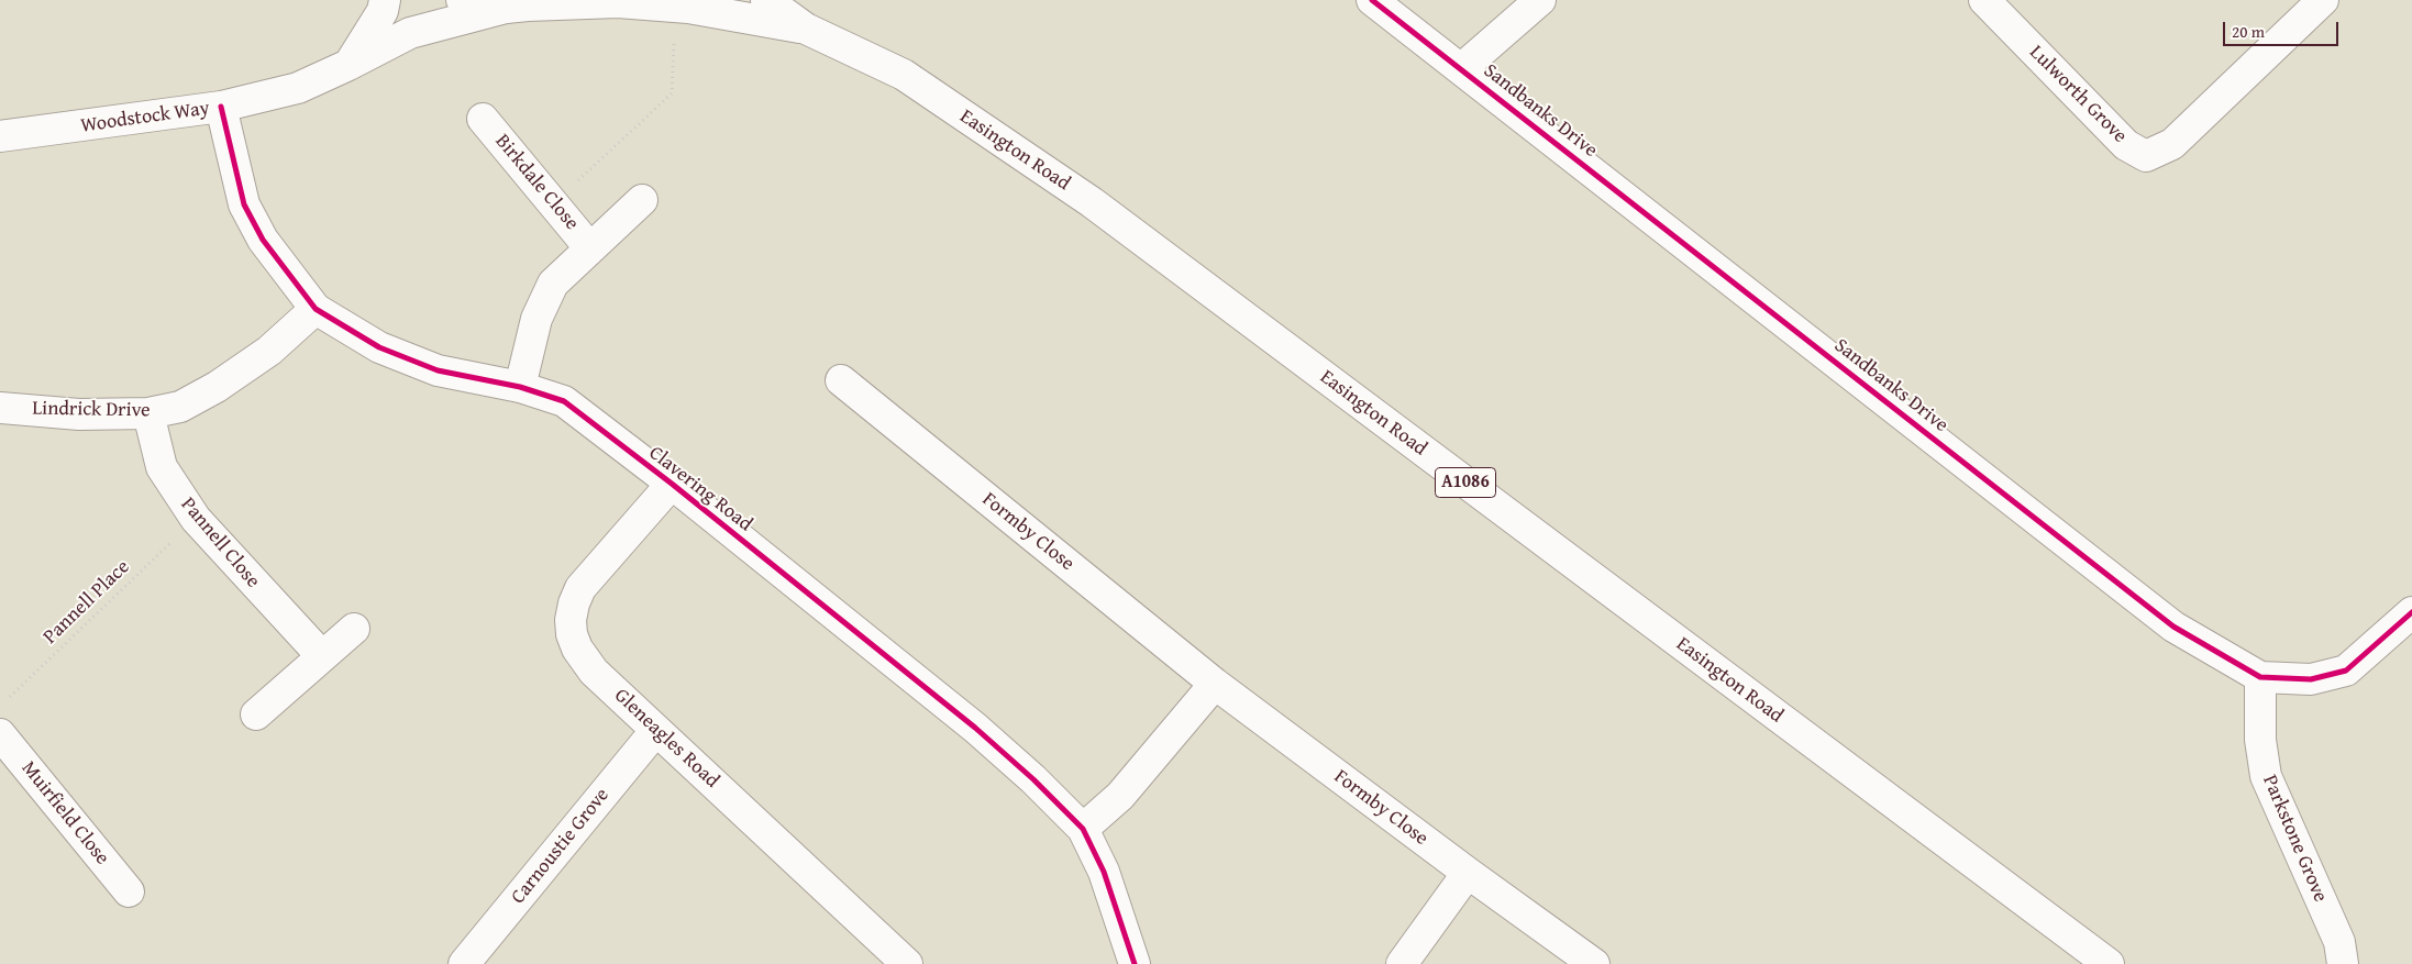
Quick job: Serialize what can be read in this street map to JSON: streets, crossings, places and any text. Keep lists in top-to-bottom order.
{
  "streets": {
    "street": [
      "Lulworth Grove",
      "Sandbanks Drive",
      "Woodstock Way",
      "Easington Road",
      "Birkdale Close",
      "Lindrick Drive",
      "A1086",
      "Clavering Road",
      "Formby Close",
      "Pannell Close",
      "Gleneagles Road",
      "Muirfield Close",
      "Parkstone Grove",
      "Carnoustie Grove"
    ],
    "path": ["Pannell Place"]
  },
  "crossings": [
    ["Sandbanks Drive", "Parkstone Grove"],
    ["Woodstock Way", "Easington Road"],
    ["Woodstock Way", "Clavering Road"],
    ["Birkdale Close", "Clavering Road"],
    ["Lindrick Drive", "Clavering Road"],
    ["Lindrick Drive", "Pannell Close"],
    ["Clavering Road", "Gleneagles Road"],
    ["Gleneagles Road", "Carnoustie Grove"]
  ],
  "scale_bar": "20 m"
}
